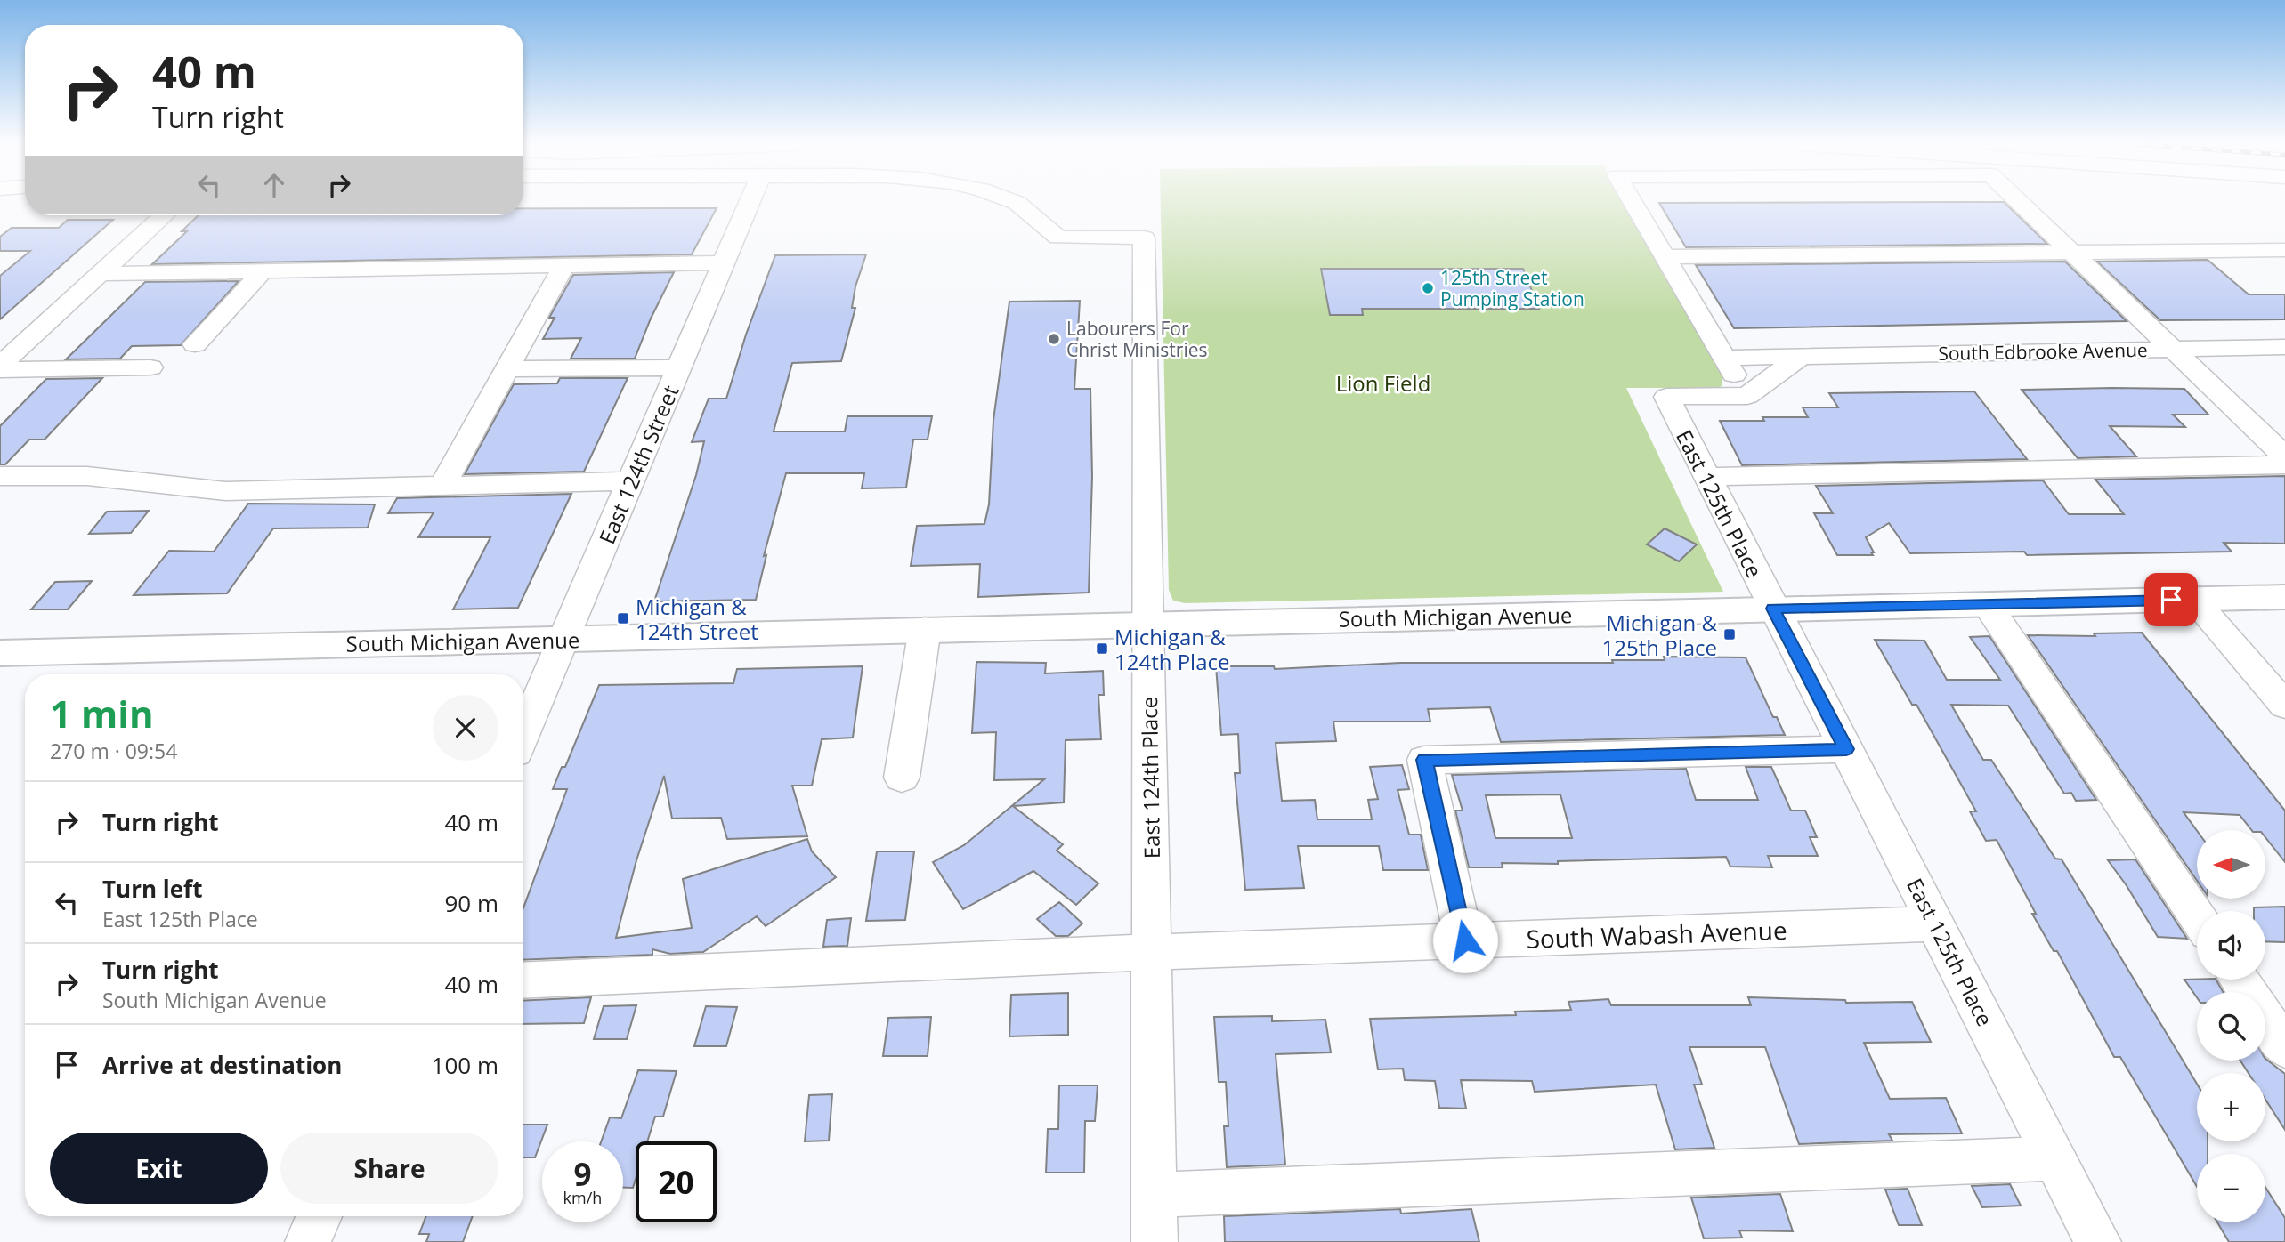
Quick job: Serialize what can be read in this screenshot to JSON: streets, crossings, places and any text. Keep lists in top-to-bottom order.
{
  "streets": {
    "main road": ["South Michigan Avenue"],
    "street": [
      "South Edbrooke Avenue",
      "East 124th Street",
      "East 125th Place",
      "East 124th Place",
      "South Wabash Avenue"
    ]
  },
  "crossings": [
    ["East 124th Street", "South Michigan Avenue"],
    ["East 125th Place", "South Michigan Avenue"],
    ["East 125th Place", "South Wabash Avenue"],
    ["South Michigan Avenue", "East 124th Place"],
    ["East 124th Place", "South Wabash Avenue"]
  ],
  "parks": ["Lion Field"],
  "places": {
    "other": ["125th Street Pumping Station", "Labourers For Christ Ministries"],
    "transit": ["Michigan & 124th Street", "Michigan & 125th Place", "Michigan & 124th Place"]
  },
  "north": "left",
  "page": {
    "turn": ["40 m", "Turn right"],
    "heading": ["1 min", "270 m · 09:54"],
    "list": [
      {
        "name": "Turn right",
        "value": "40 m"
      },
      {
        "name": "Turn left",
        "note": "East 125th Place",
        "value": "90 m"
      },
      {
        "name": "Turn right",
        "note": "South Michigan Avenue",
        "value": "40 m"
      },
      {
        "name": "Arrive at destination",
        "value": "100 m"
      }
    ],
    "map_buttons": ["+", "−"],
    "buttons": ["Exit", "Share"],
    "speed": "9 km/h",
    "limit": "20"
  }
}
